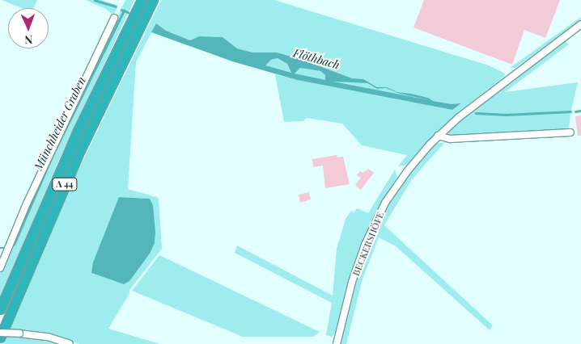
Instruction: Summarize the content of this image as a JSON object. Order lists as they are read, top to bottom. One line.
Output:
{"streets":{"highway":["A 44"],"street":["BECKERSHÖFE"]},"water":["Flöthbach","Münchheider Graben"],"north":"bottom"}
